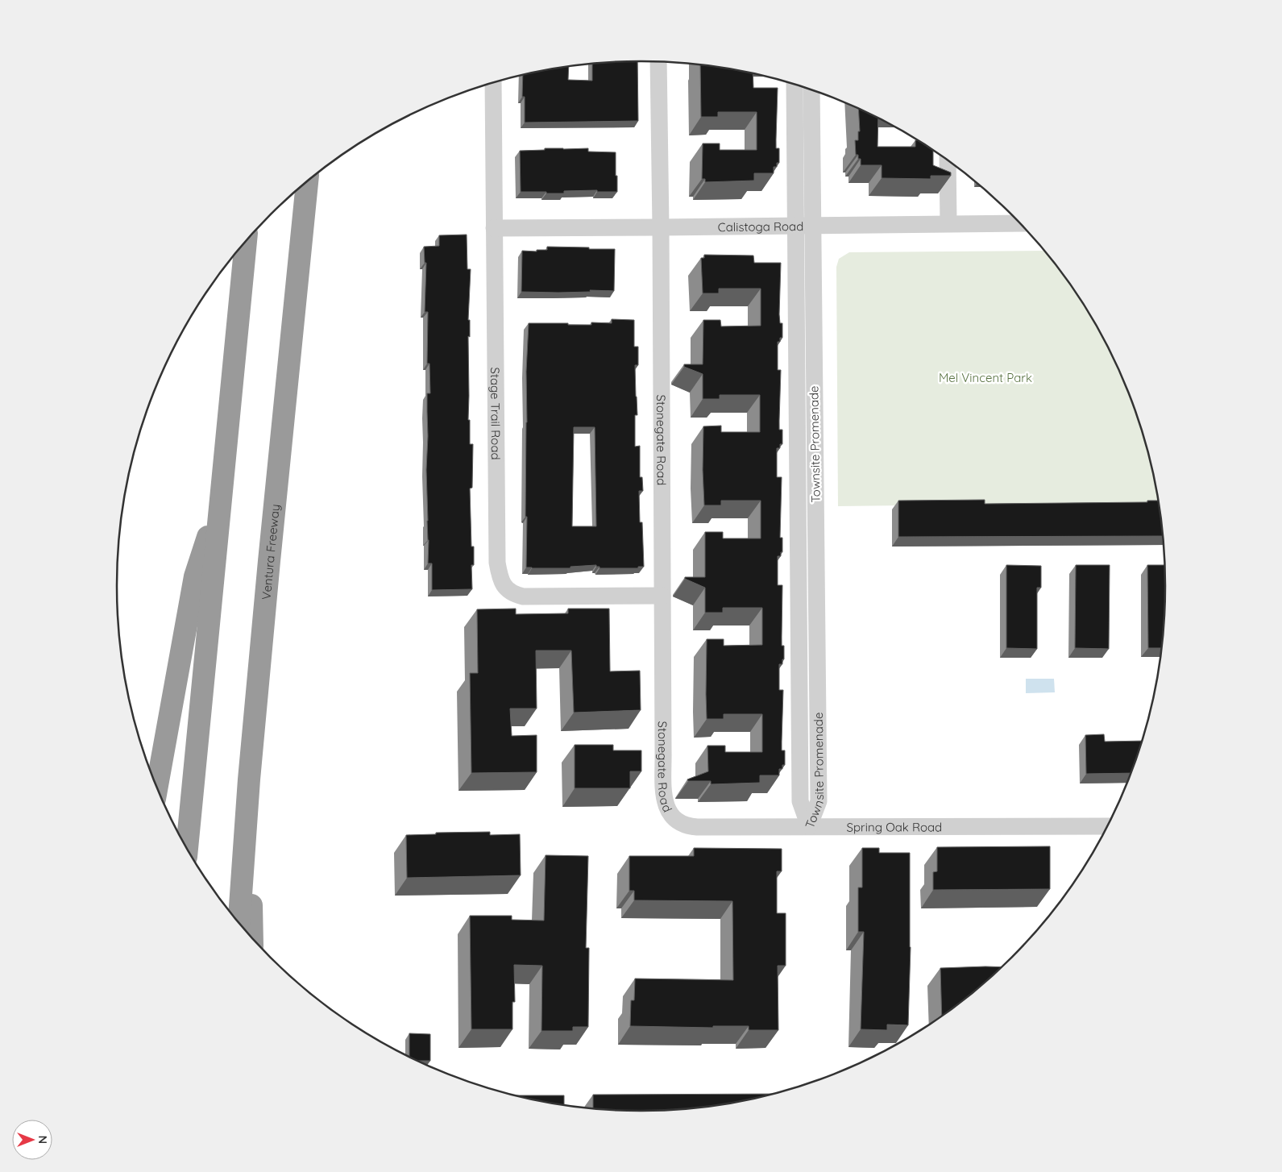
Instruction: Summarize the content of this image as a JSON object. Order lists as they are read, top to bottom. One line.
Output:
{"streets":{"highway":["Ventura Freeway"],"street":["Calistoga Road","Stage Trail Road","Stonegate Road","Townsite Promenade","Spring Oak Road"]},"crossings":[["Calistoga Road","Stage Trail Road"],["Calistoga Road","Stonegate Road"],["Calistoga Road","Townsite Promenade"],["Stage Trail Road","Stonegate Road"],["Stonegate Road","Spring Oak Road"],["Townsite Promenade","Spring Oak Road"]],"parks":["Mel Vincent Park"],"north":"right"}
